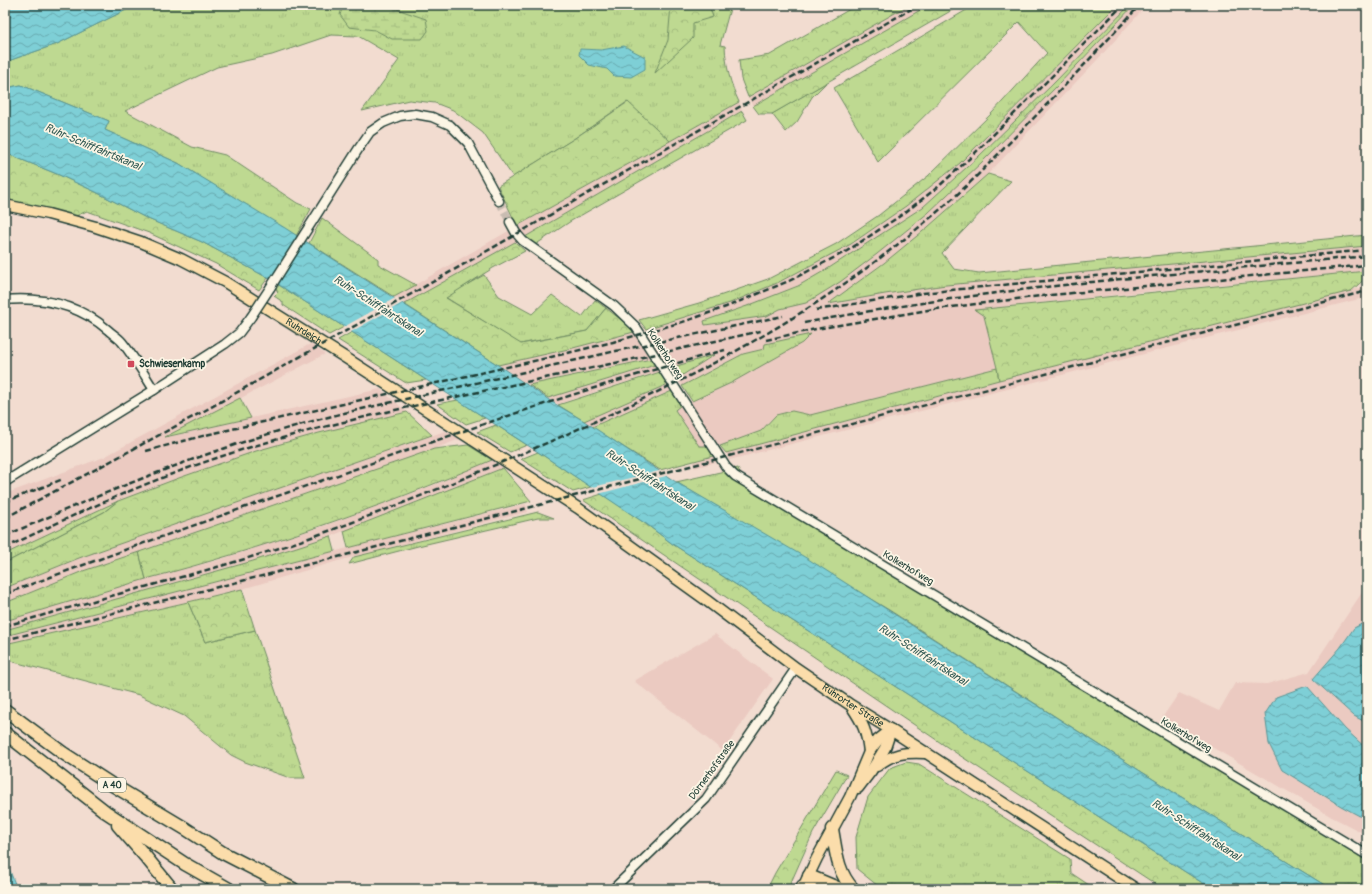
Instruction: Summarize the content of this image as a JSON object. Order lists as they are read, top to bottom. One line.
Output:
{"streets":{"highway":["A 40"],"main road":["Ruhrdeich","Ruhrorter Straße"],"street":["Kolkerhofweg","Dörnerhofstraße"]},"crossings":[["Ruhrdeich","Ruhrorter Straße"],["Ruhrorter Straße","Dörnerhofstraße"]],"water":["Ruhr-Schifffahrtskanal"],"places":{"transit":["Schwiesenkamp"]}}
